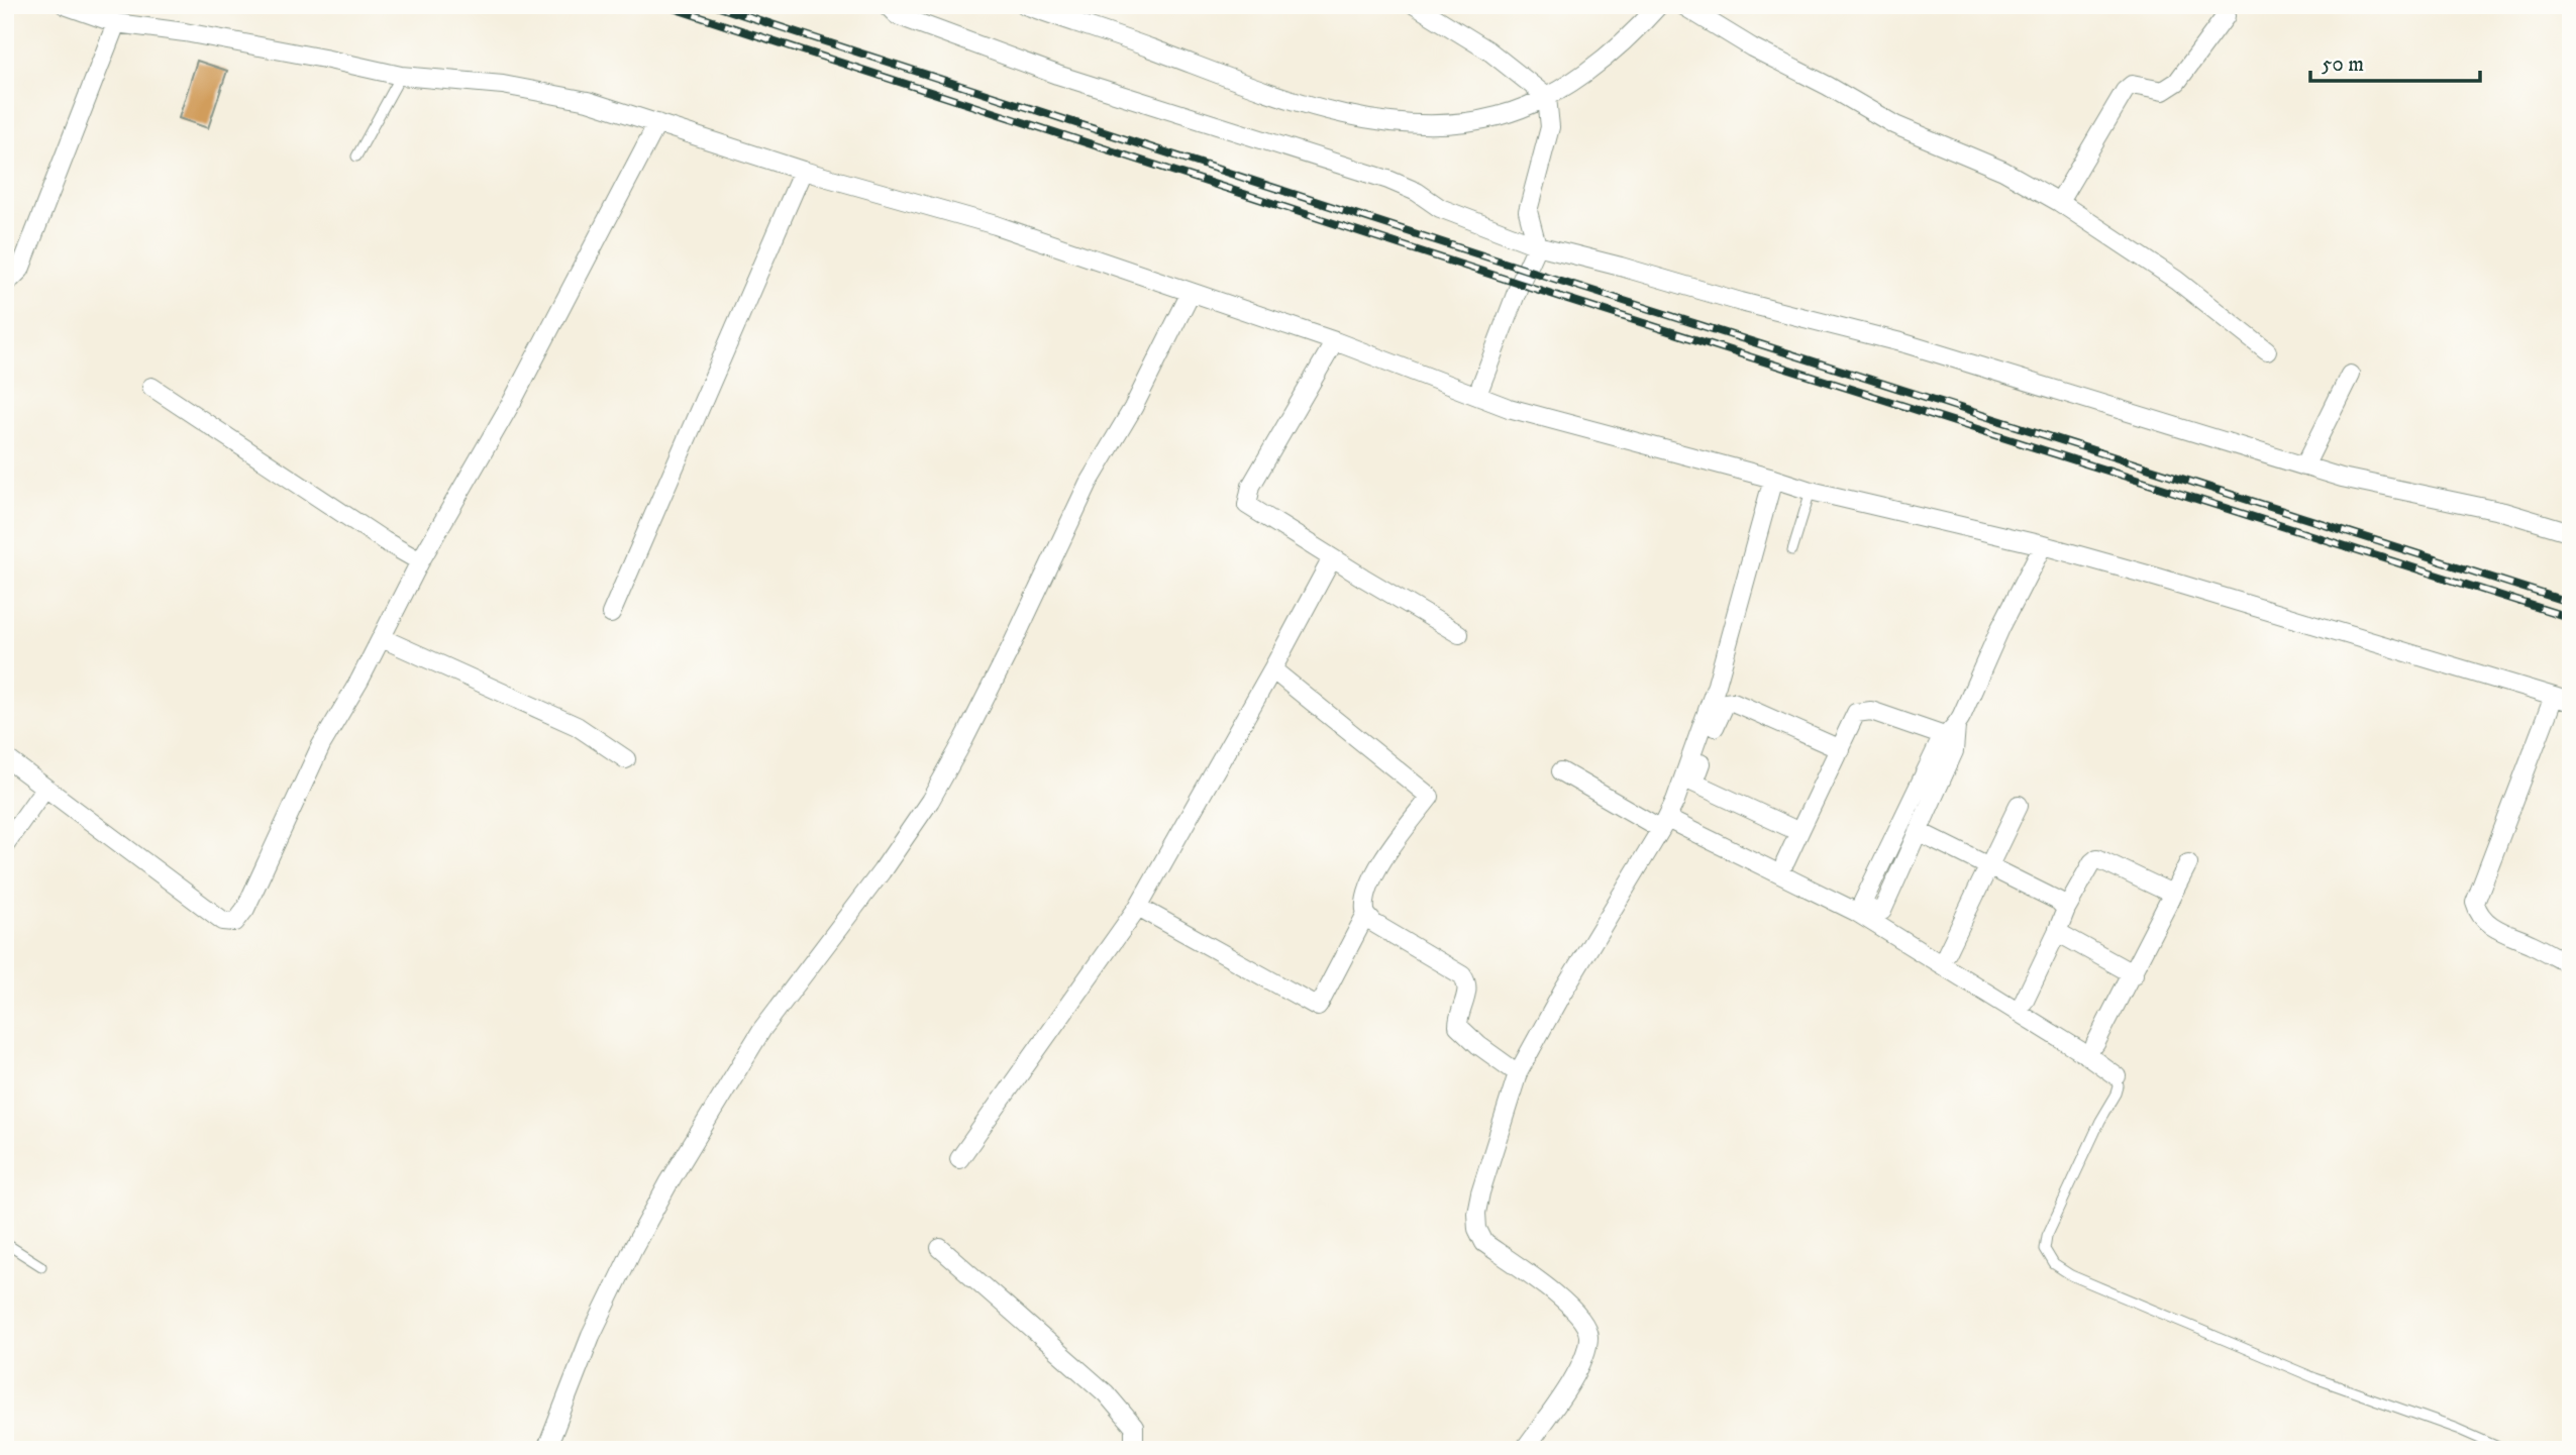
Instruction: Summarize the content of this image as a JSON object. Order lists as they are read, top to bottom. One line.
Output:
{"scale_bar":"50 m"}
